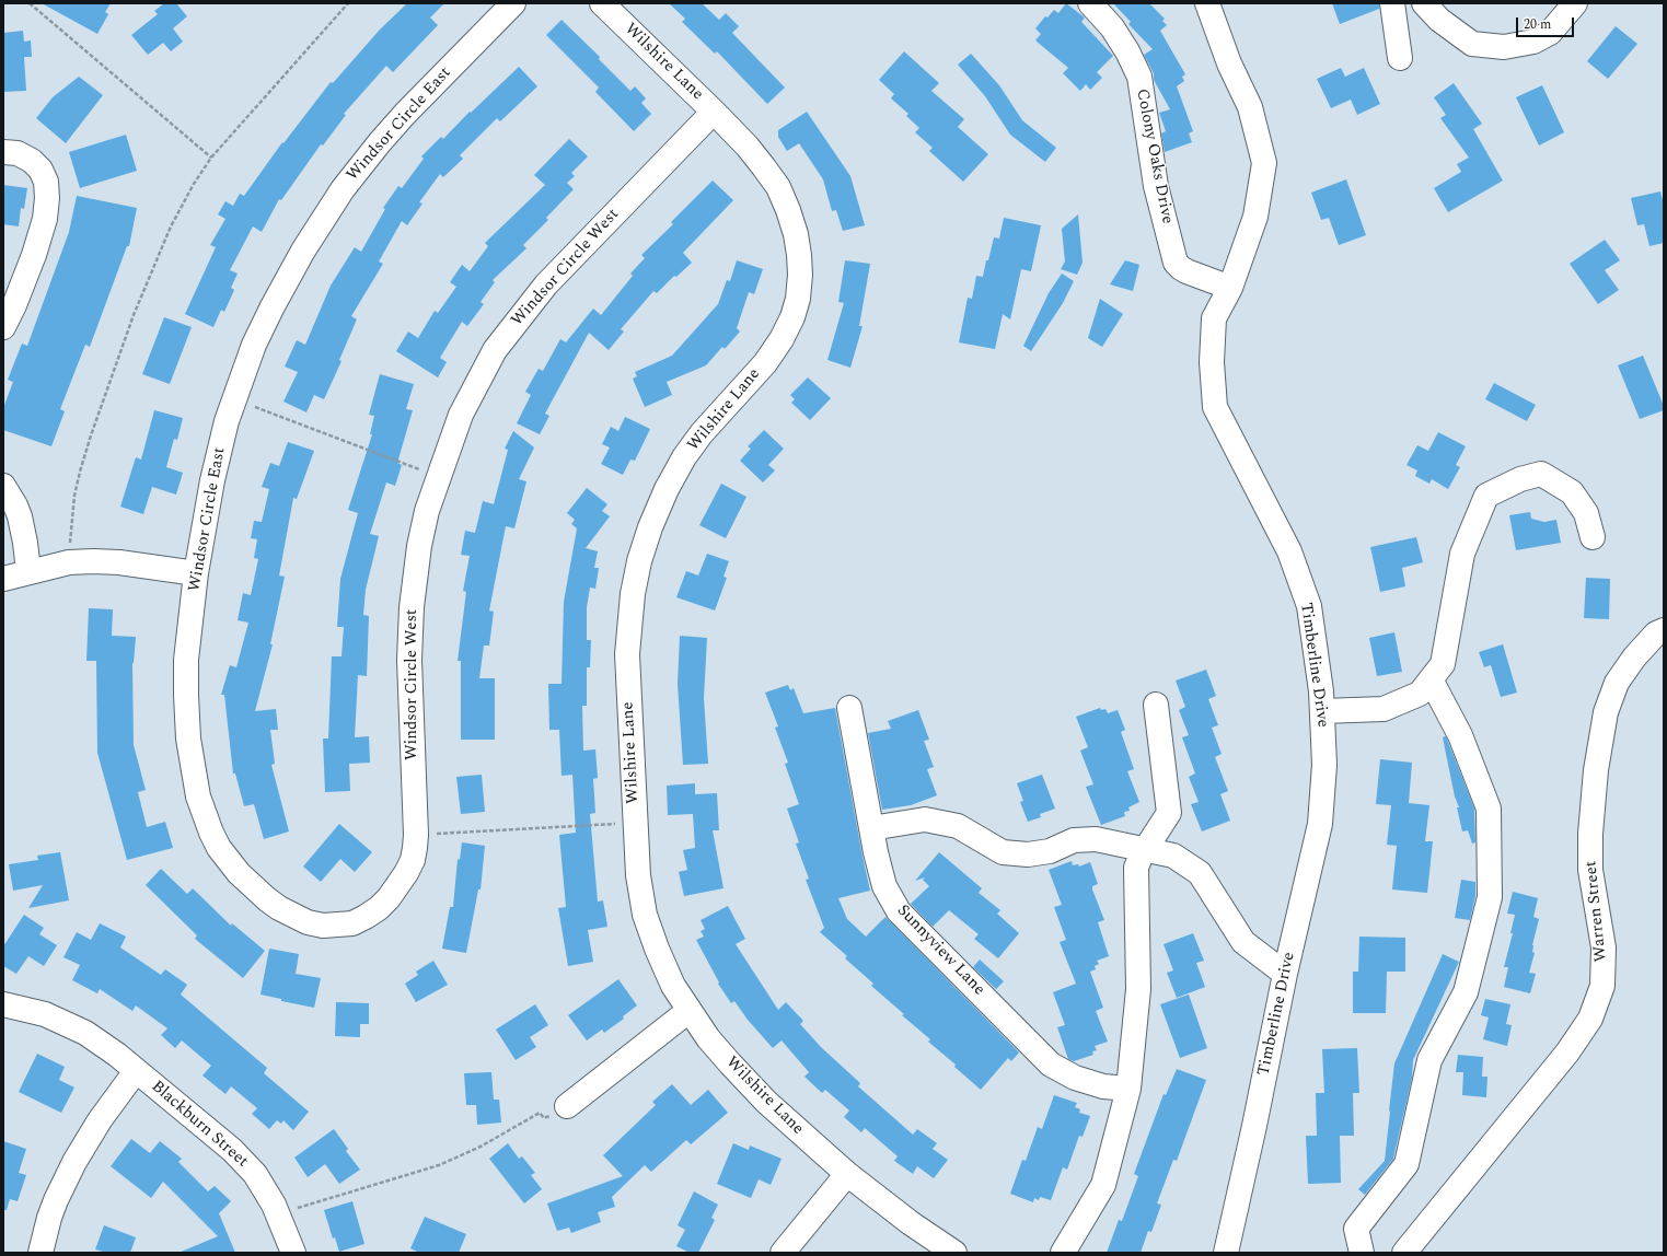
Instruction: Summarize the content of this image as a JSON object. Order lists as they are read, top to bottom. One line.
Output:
{"streets":{"street":["Wilshire Lane","Windsor Circle East","Colony Oaks Drive","Windsor Circle West","Timberline Drive","Warren Street","Sunnyview Lane","Blackburn Street"]},"crossings":[["Wilshire Lane","Windsor Circle West"],["Windsor Circle East","Windsor Circle West"],["Colony Oaks Drive","Timberline Drive"]],"scale_bar":"20 m"}
